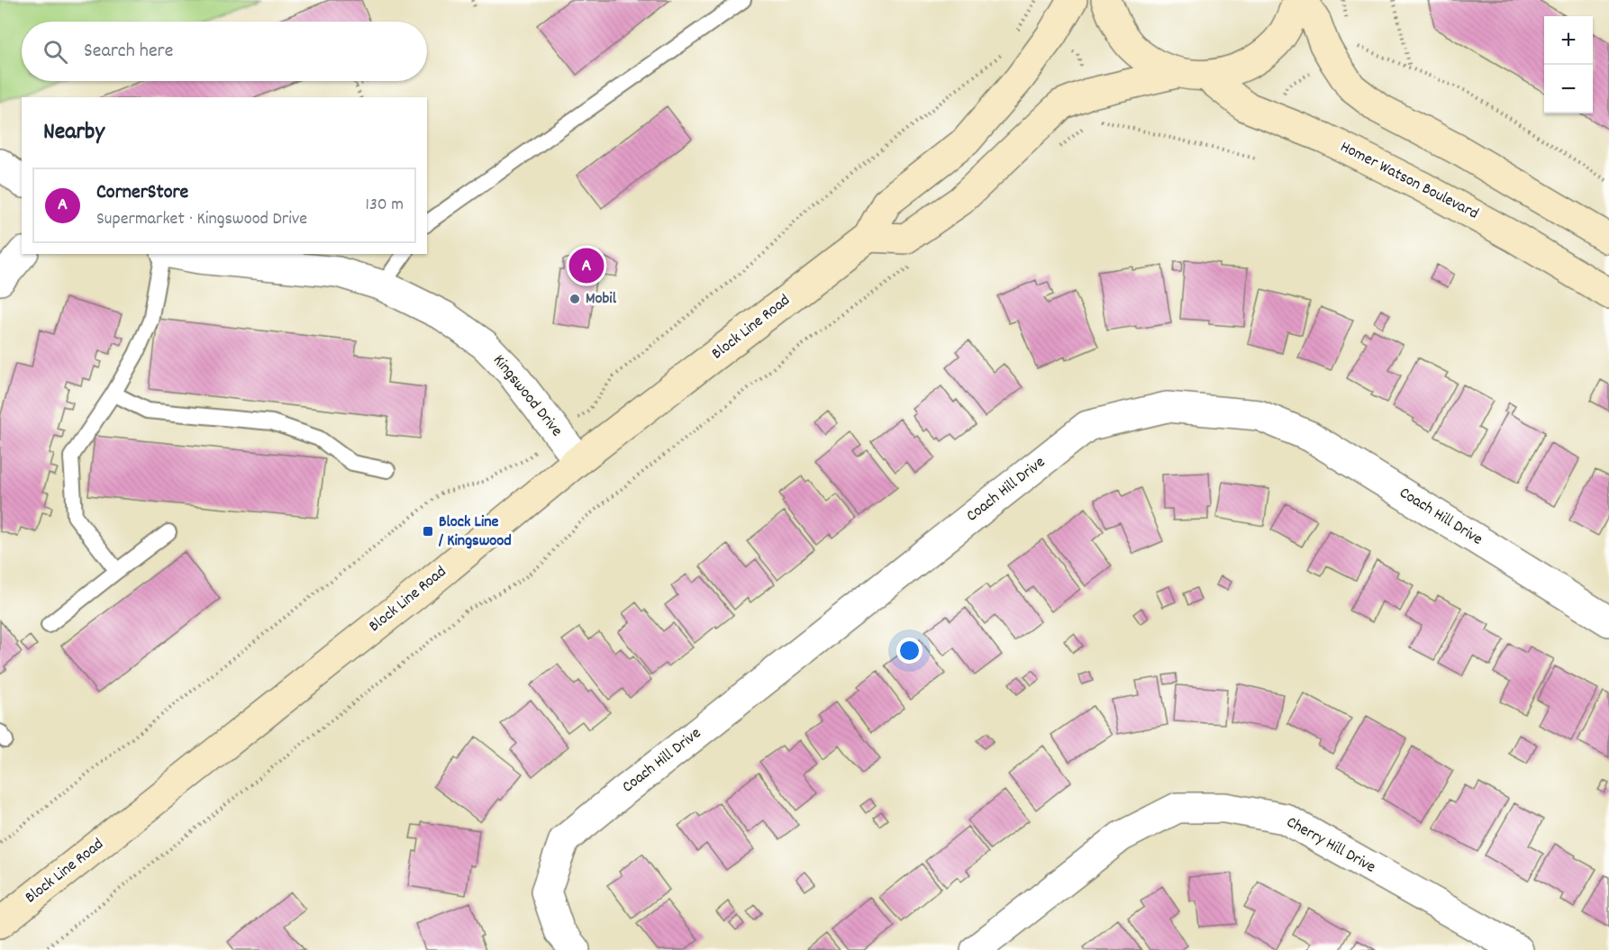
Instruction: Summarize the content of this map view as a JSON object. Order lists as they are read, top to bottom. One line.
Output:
{"streets":{"street":["Homer Watson Boulevard","Block Line Road","Kingswood Drive","Coach Hill Drive","Cherry Hill Drive"]},"crossings":[["Block Line Road","Kingswood Drive"]],"places":{"other":["Mobil"],"transit":["Block Line / Kingswood"]},"page":{"map_buttons":["+","−"],"search":"Search here","heading":"Nearby","list":[{"mark":"A","name":"CornerStore","note":"Supermarket · Kingswood Drive","value":"130 m"}],"pins":"A"}}
